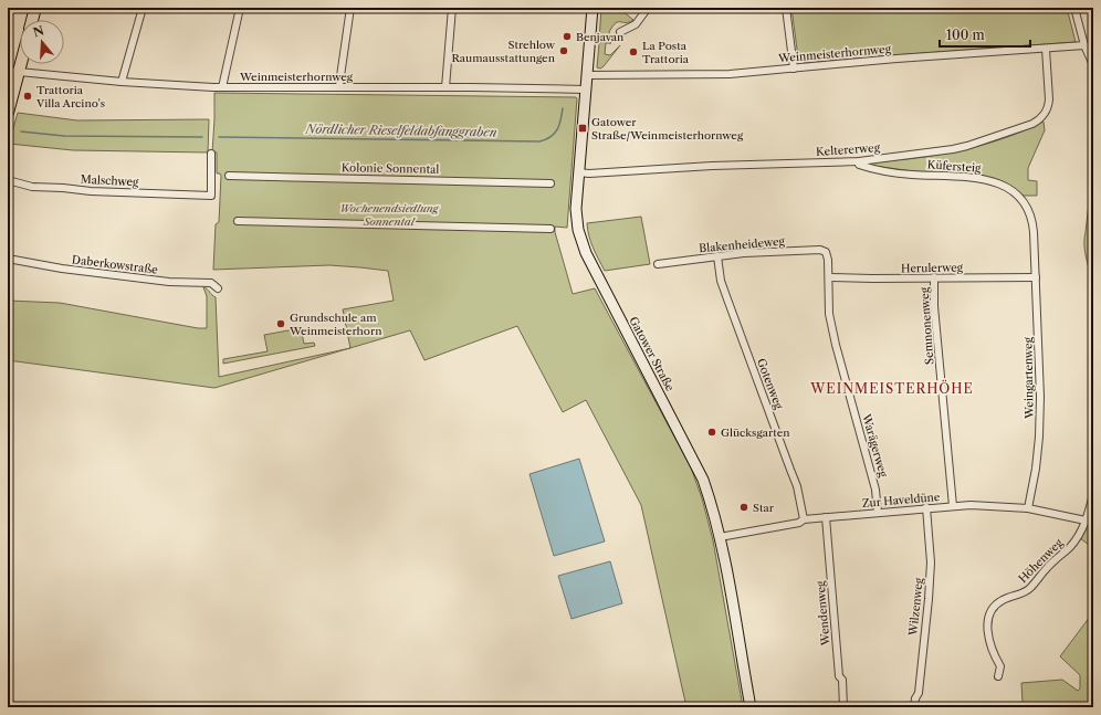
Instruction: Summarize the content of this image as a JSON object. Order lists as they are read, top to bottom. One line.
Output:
{"streets":{"main road":["Gatower Straße"],"street":["Weinmeisterhornweg","Keltererweg","Küfersteig","Kolonie Sonnental","Malschweg","Blakenheideweg","Daberkowstraße","Herulerweg","Semnonenweg","Weingartenweg","Gotenweg","Warägerweg","Zur Haveldüne","Höhenweg","Wilzenweg","Wendenweg"]},"crossings":[["Weinmeisterhornweg","Keltererweg"],["Weinmeisterhornweg","Gatower Straße"],["Keltererweg","Küfersteig"],["Keltererweg","Gatower Straße"],["Küfersteig","Weingartenweg"],["Blakenheideweg","Gotenweg"],["Blakenheideweg","Warägerweg"],["Herulerweg","Semnonenweg"],["Herulerweg","Weingartenweg"],["Herulerweg","Warägerweg"],["Semnonenweg","Zur Haveldüne"],["Gatower Straße","Zur Haveldüne"],["Weingartenweg","Zur Haveldüne"],["Gotenweg","Zur Haveldüne"],["Warägerweg","Zur Haveldüne"],["Zur Haveldüne","Höhenweg"],["Zur Haveldüne","Wilzenweg"],["Zur Haveldüne","Wendenweg"]],"districts":["WEINMEISTERHÖHE"],"water":["Nördlicher Rieselfeldabfanggraben"],"parks":["Wochenendsiedlung Sonnental"],"places":{"other":["Benjavan","Strehlow Raumausstattungen","La Posta Trattoria","Trattoria Villa Arcino's","Grundschule am Weinmeisterhorn","Glücksgarten","Star"],"transit":["Gatower Straße/Weinmeisterhornweg"]},"scale_bar":"100 m","north":"top"}
